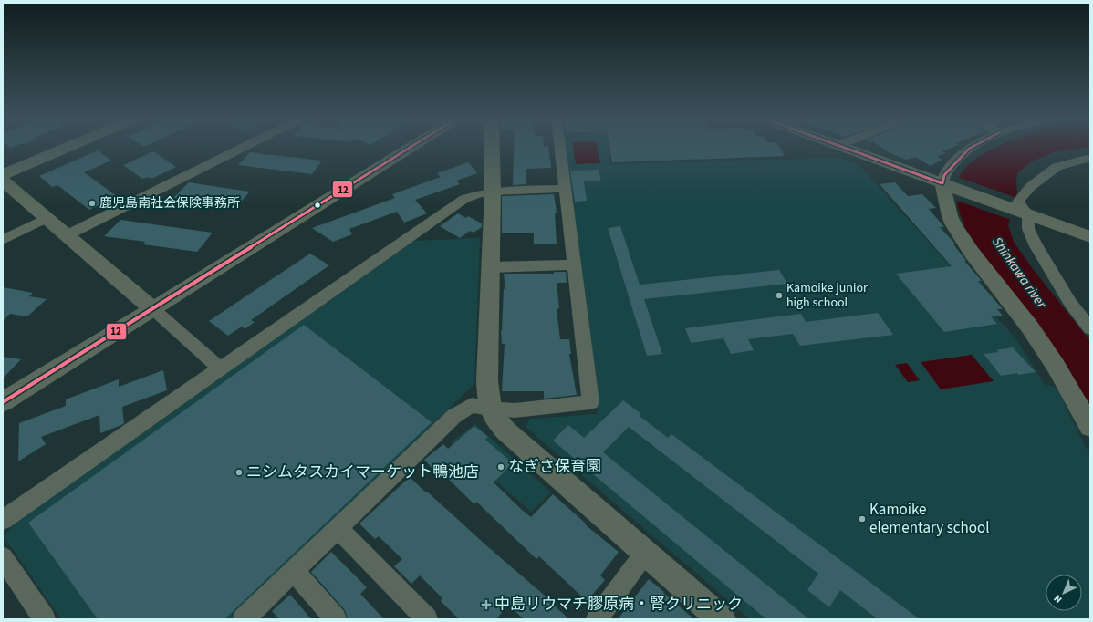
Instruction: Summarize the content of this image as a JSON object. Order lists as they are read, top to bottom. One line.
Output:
{"water":["Shinkawa river"],"places":{"other":["鹿児島南社会保険事務所","Kamoike junior high school","なぎさ保育園","ニシムタスカイマーケット鴨池店","Kamoike elementary school"],"health":["中島リウマチ膠原病・腎クリニック"]},"lines":["transit line 12"],"north":"bottom left"}
